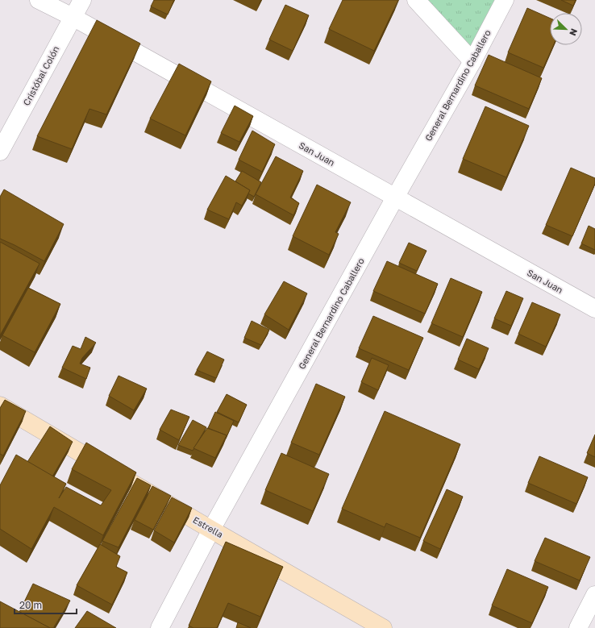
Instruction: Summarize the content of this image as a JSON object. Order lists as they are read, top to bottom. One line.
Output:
{"streets":{"main road":["Estrella"],"street":["Cristóbal Colón","General Bernardino Caballero","San Juan"]},"crossings":[["Cristóbal Colón","San Juan"],["General Bernardino Caballero","San Juan"],["General Bernardino Caballero","Estrella"]],"scale_bar":"20 m","north":"bottom right"}
